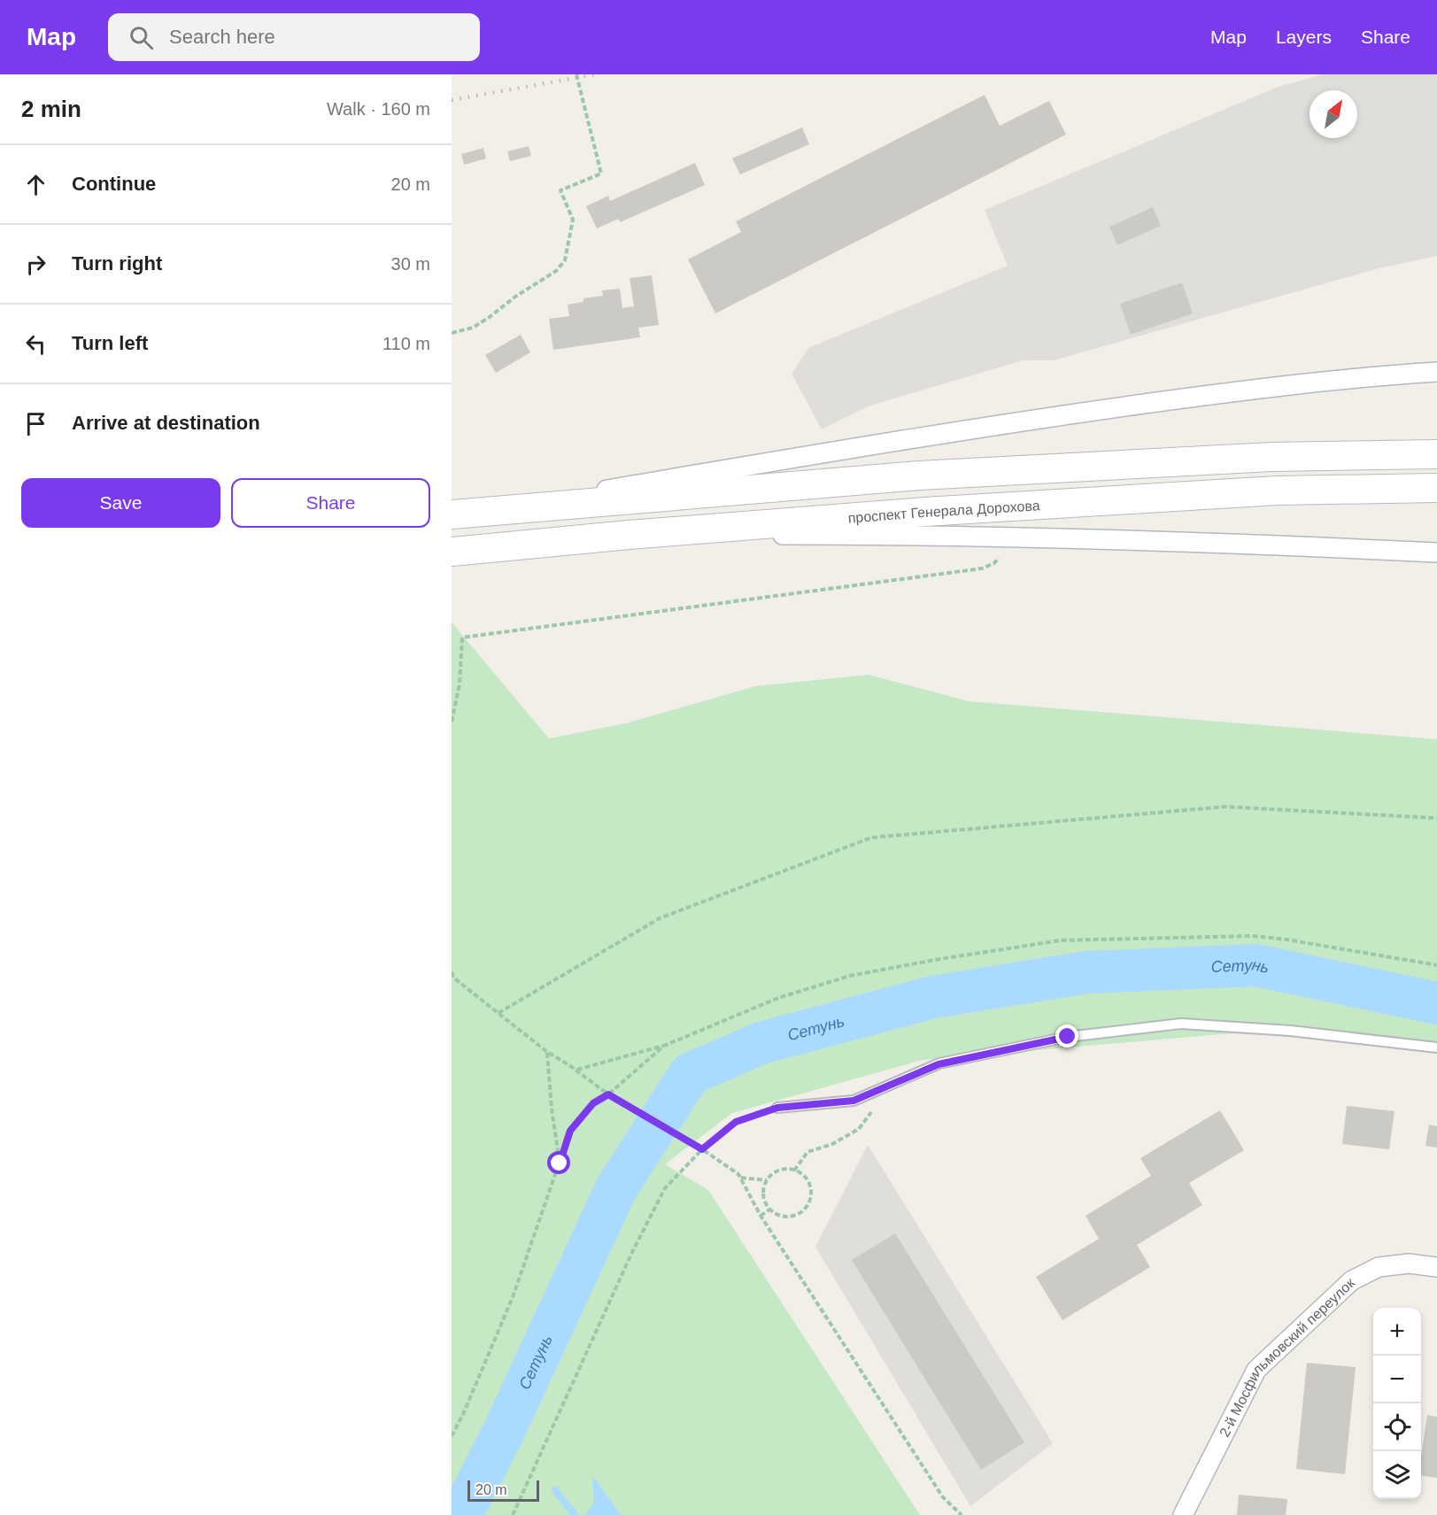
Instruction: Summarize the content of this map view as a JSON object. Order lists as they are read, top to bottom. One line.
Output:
{"streets":{"main road":["проспект Генерала Дорохова"],"street":["2-й Мосфильмовский переулок"]},"water":["Сетунь"],"scale_bar":"20 m","north":"top right","page":{"header":"Map","search":"Search here","nav":["Map","Layers","Share"],"heading":["2 min","Walk · 160 m"],"list":[["Continue","20 m"],["Turn right","30 m"],["Turn left","110 m"],"Arrive at destination"],"buttons":["Save","Share"],"map_buttons":["+","−"],"scale":"20 m"}}
